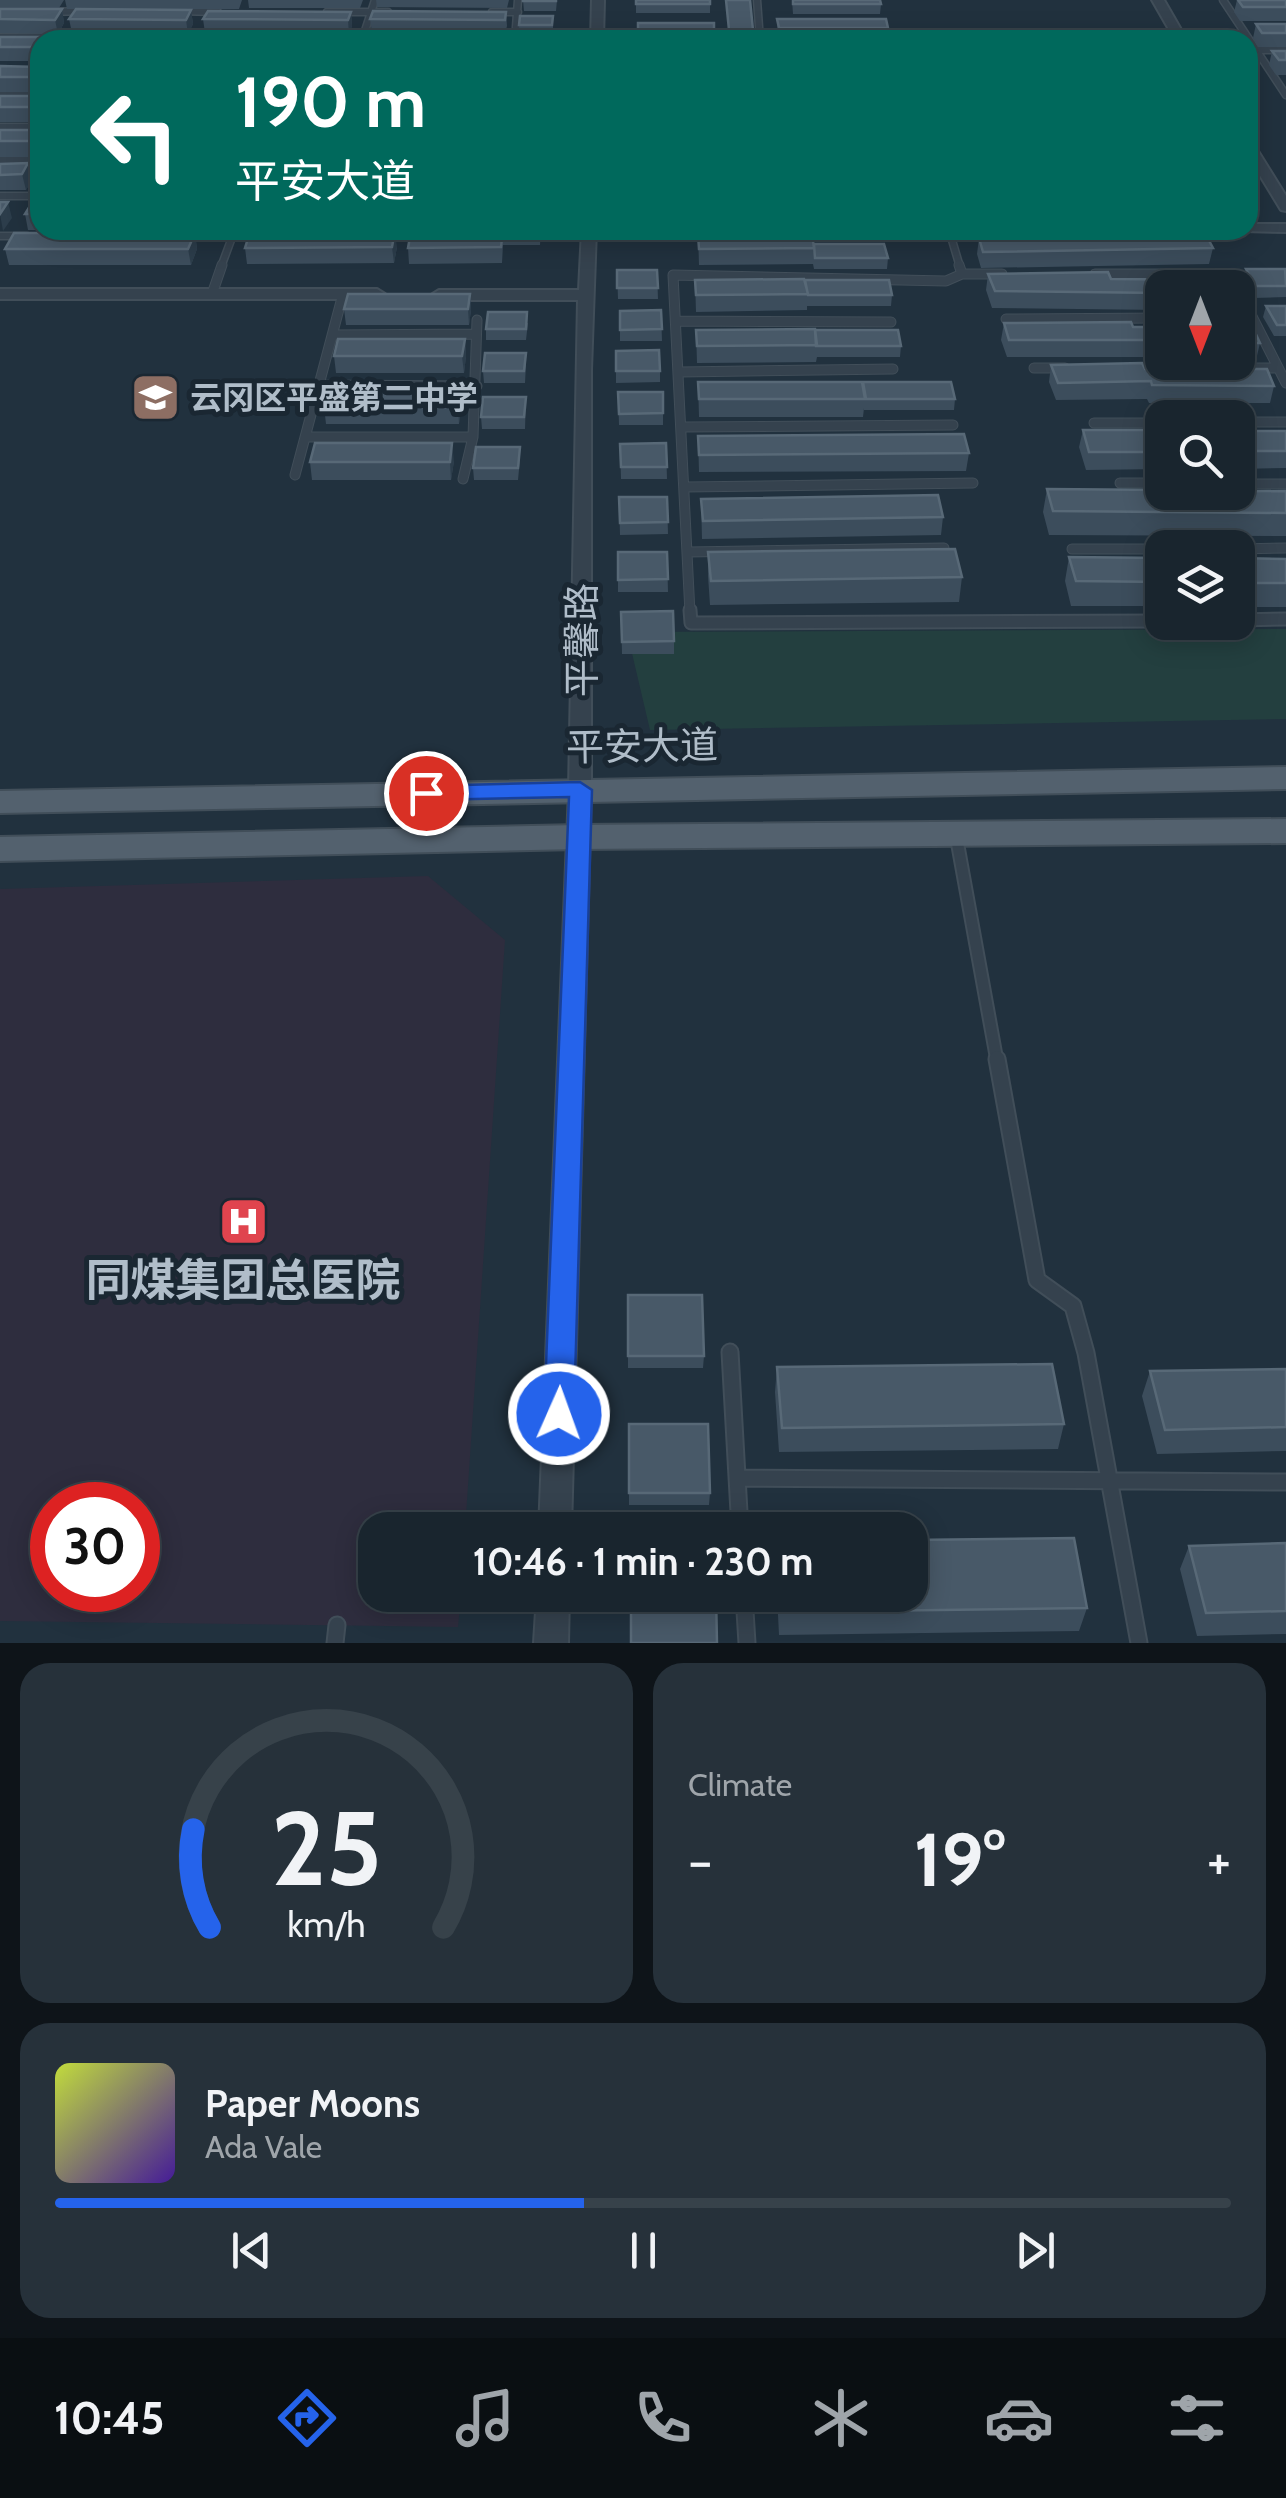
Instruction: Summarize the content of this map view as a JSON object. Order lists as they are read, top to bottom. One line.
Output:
{"streets":{"main road":["平安大道"],"street":["平馨路"]},"crossings":[["平馨路","平安大道"]],"places":{"school or university":["云冈区平盛第二中学"],"hospital":["同煤集团总医院"]},"north":"bottom","page":{"turn":["190 m","平安大道"],"limit":"30","trip":"10:46 · 1 min · 230 m","tile":"Climate","heat":["−","19°","+"],"song":["Paper Moons","Ada Vale"],"tabs":"10:45","gauge":["25","km/h"]}}
